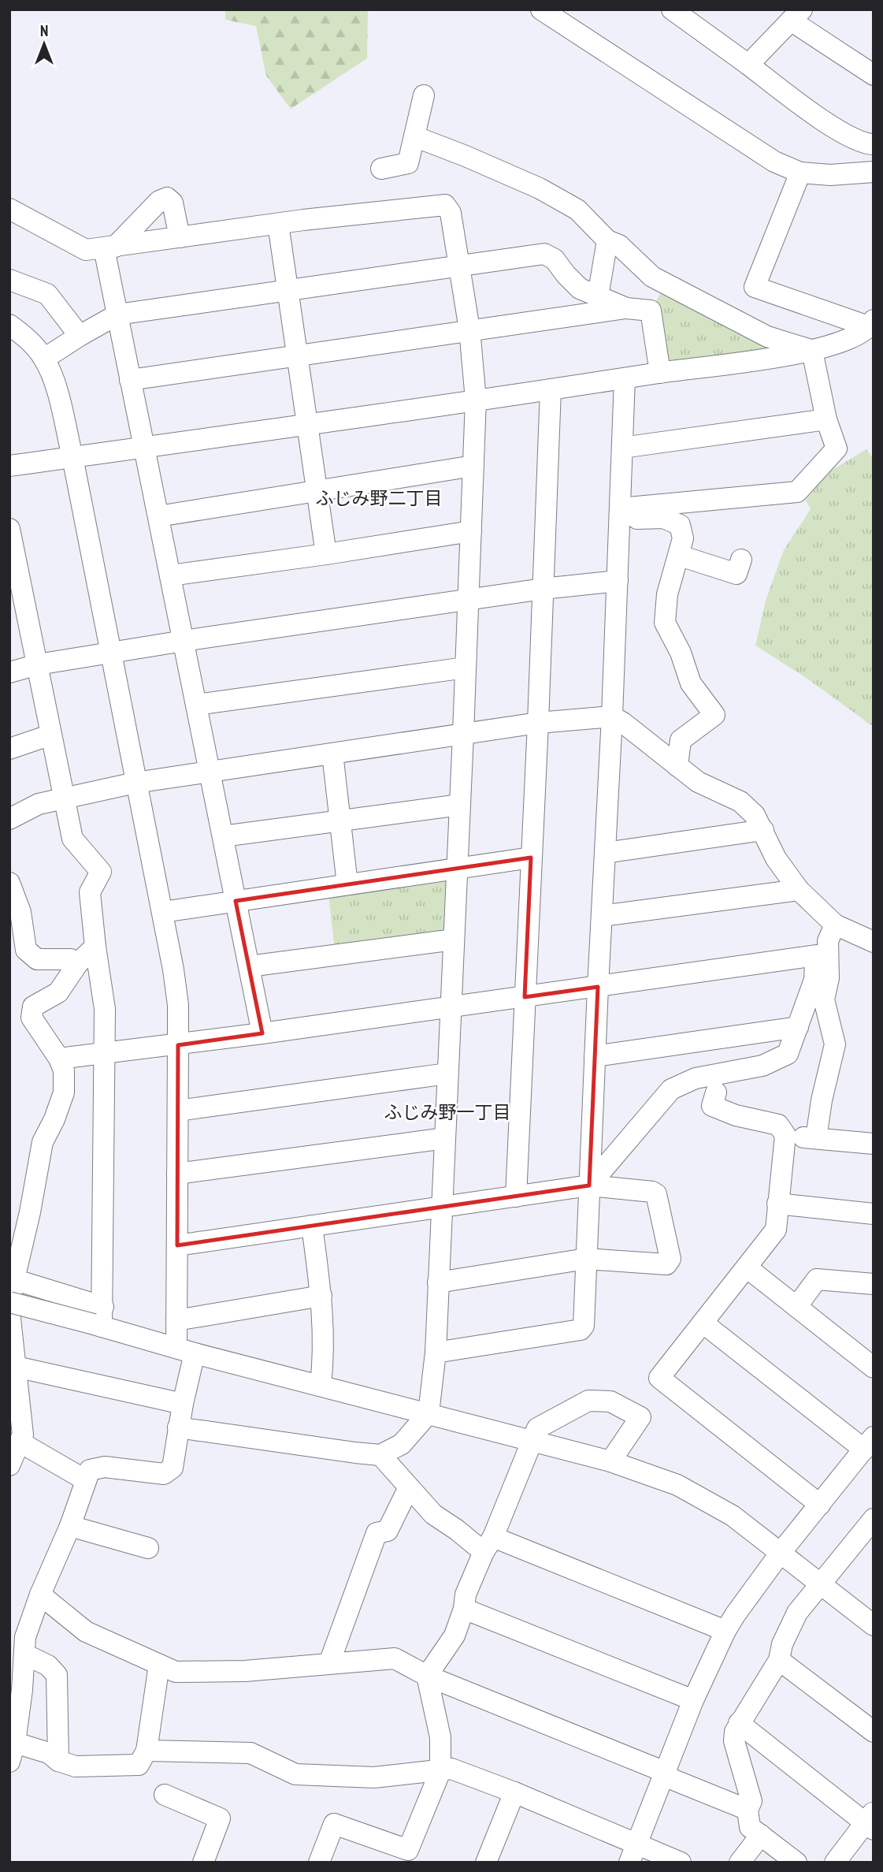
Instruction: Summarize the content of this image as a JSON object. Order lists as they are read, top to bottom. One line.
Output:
{"districts":["ふじみ野二丁目","ふじみ野一丁目"],"north":"top"}
